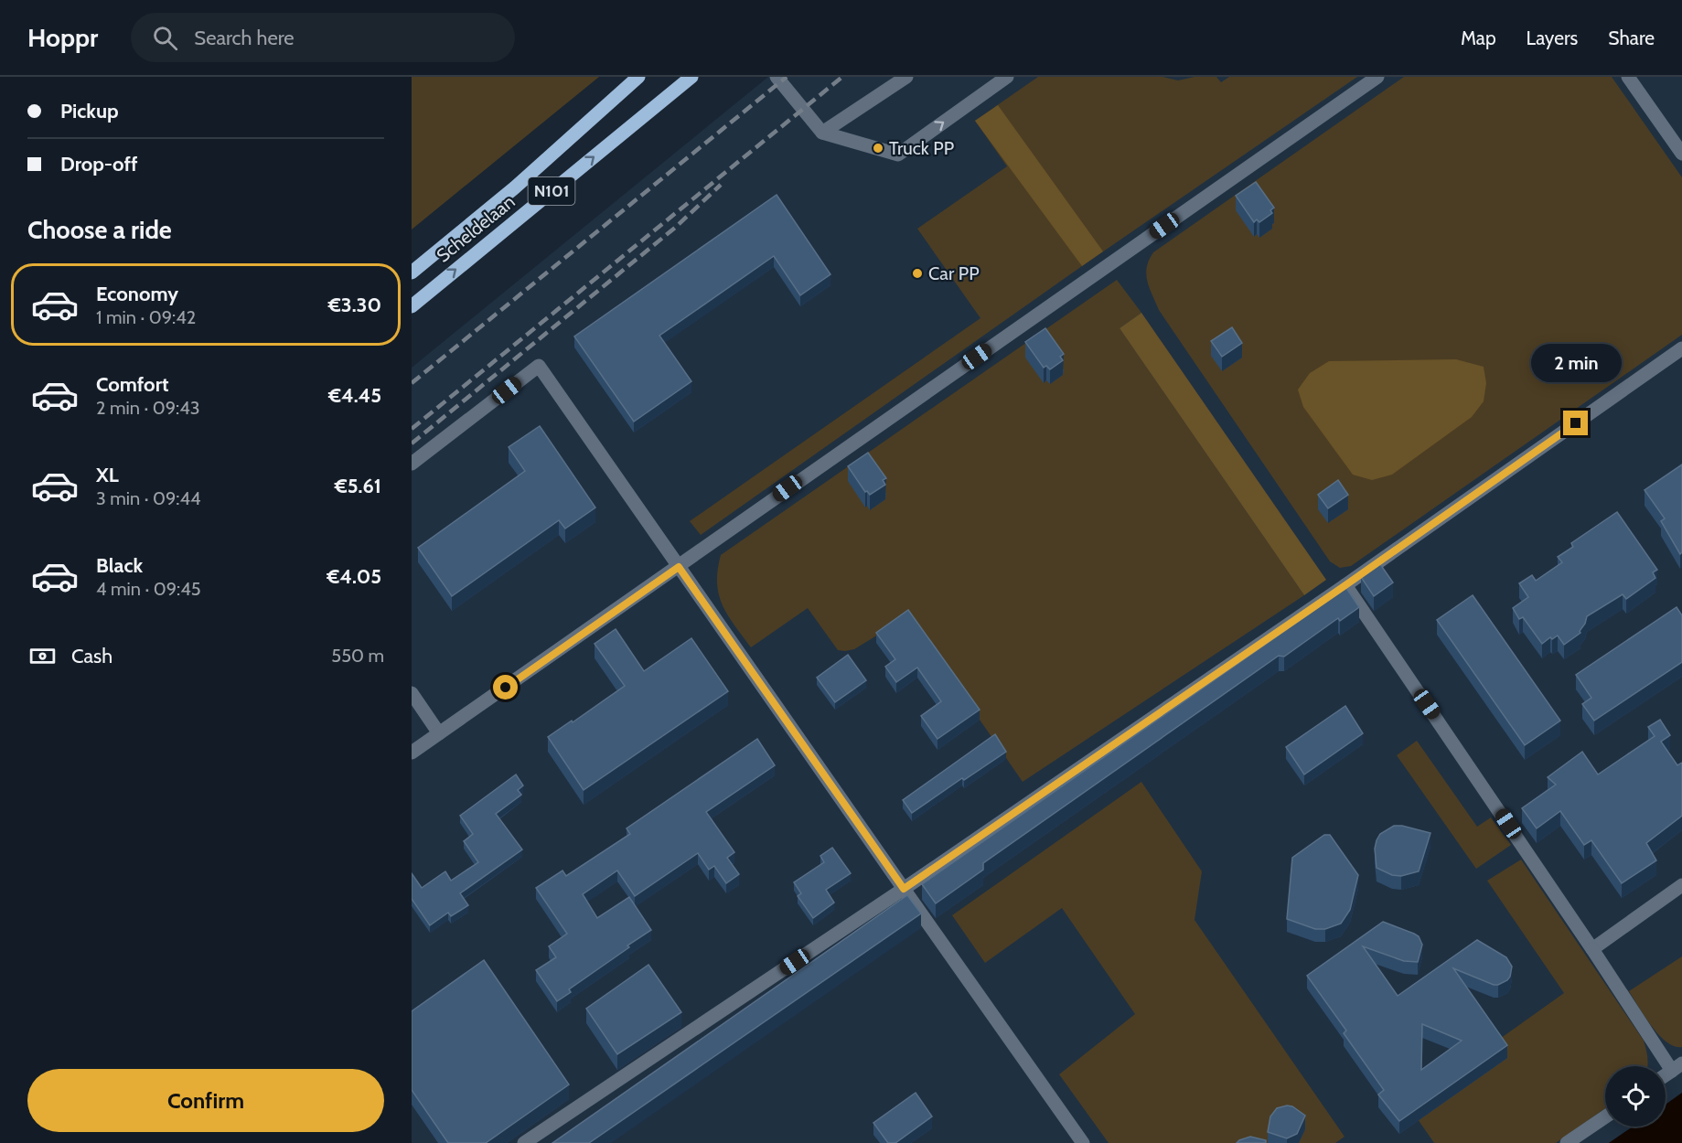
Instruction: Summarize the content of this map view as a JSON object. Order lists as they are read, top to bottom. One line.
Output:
{"streets":{"main road":["N101","Scheldelaan"]},"places":["Truck PP","Car PP"],"page":{"header":"Hoppr","search":"Search here","nav":["Map","Layers","Share"],"banner":["Pickup","Drop-off"],"heading":"Choose a ride","list":[{"name":"Economy","note":"1 min · 09:42","value":"€3.30"},{"name":"Comfort","note":"2 min · 09:43","value":"€4.45"},{"name":"XL","note":"3 min · 09:44","value":"€5.61"},{"name":"Black","note":"4 min · 09:45","value":"€4.05"}],"bubble":"2 min","pay":["Cash","550 m"],"buttons":"Confirm"}}
